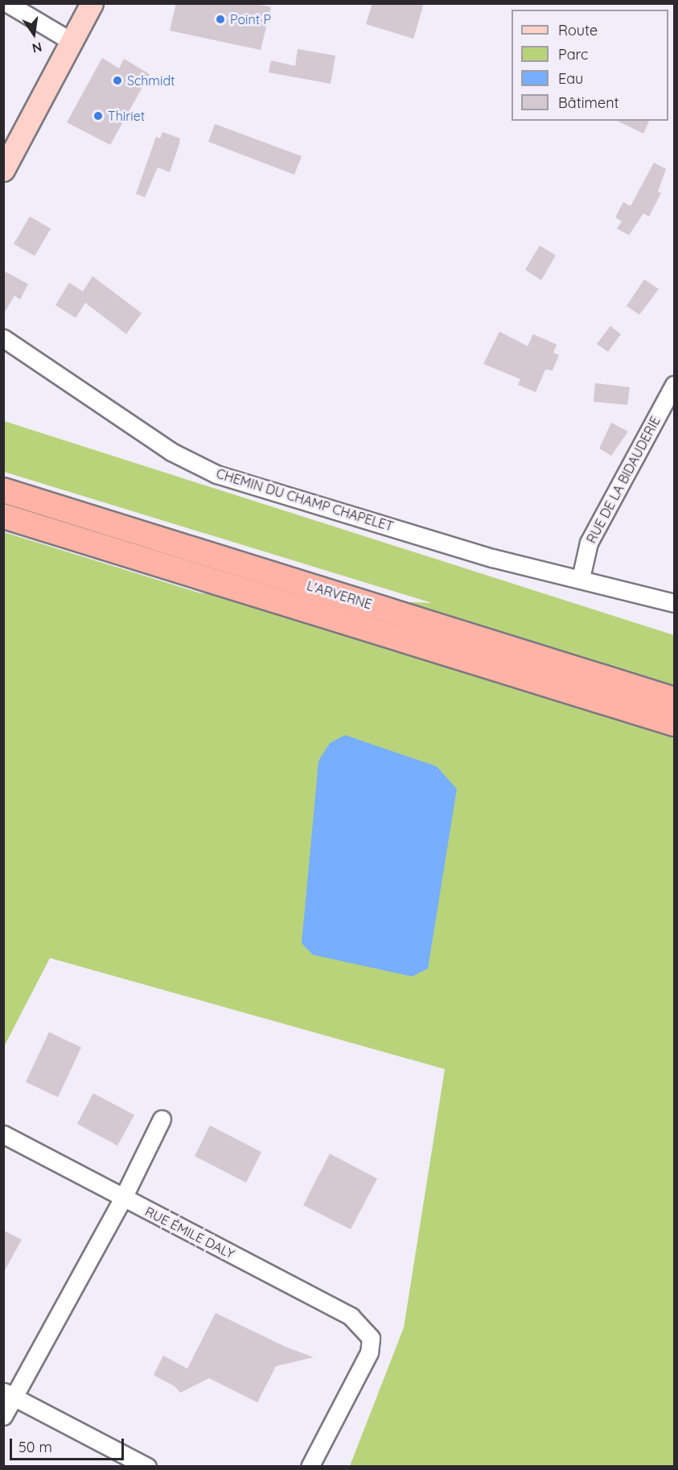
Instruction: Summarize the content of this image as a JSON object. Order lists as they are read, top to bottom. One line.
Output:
{"streets":{"highway":["L'ARVERNE"],"street":["RUE DE LA BIDAUDERIE","CHEMIN DU CHAMP CHAPELET","RUE ÉMILE DALY"]},"crossings":[["RUE DE LA BIDAUDERIE","CHEMIN DU CHAMP CHAPELET"]],"places":["Point P","Schmidt","Thiriet"],"legend":["Route","Parc","Eau","Bâtiment"],"scale_bar":"50 m","north":"bottom"}
